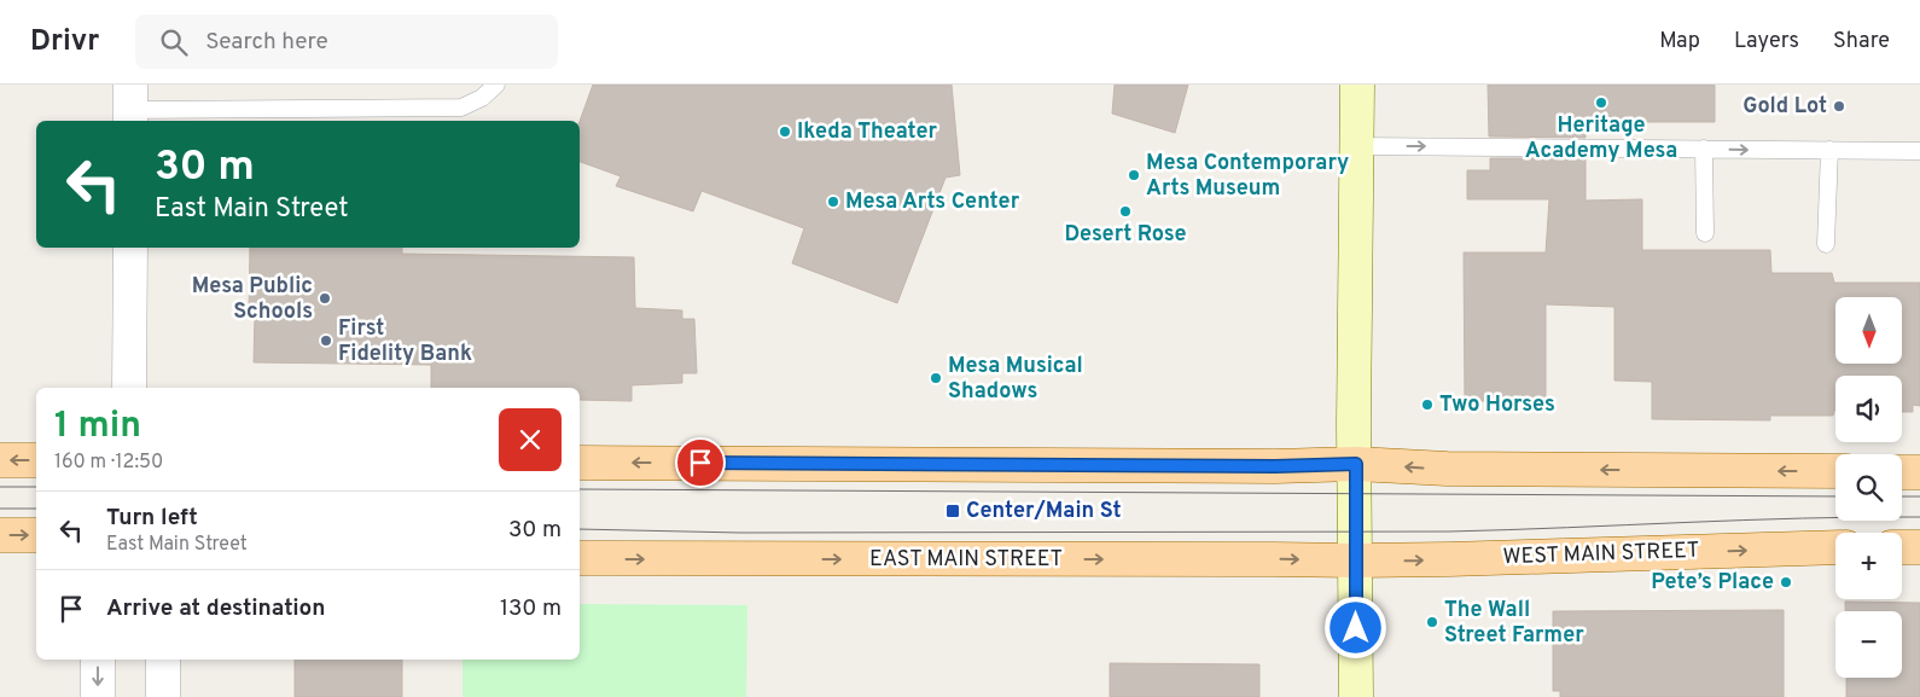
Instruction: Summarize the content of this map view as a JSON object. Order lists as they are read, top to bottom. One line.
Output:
{"streets":{"main road":["WEST MAIN STREET","EAST MAIN STREET"]},"crossings":[["WEST MAIN STREET","EAST MAIN STREET"]],"places":{"other":["Heritage Academy Mesa","Gold Lot","Ikeda Theater","Mesa Contemporary Arts Museum","Mesa Arts Center","Desert Rose","Mesa Public Schools","First Fidelity Bank","Mesa Musical Shadows","Two Horses","Pete’s Place","The Wall Street Farmer"],"transit":["Center/Main St"]},"north":"bottom","page":{"header":"Drivr","search":"Search here","nav":["Map","Layers","Share"],"turn":["30 m","East Main Street"],"map_buttons":["+","−"],"heading":["1 min","160 m · 12:50"],"list":[{"name":"Turn left","note":"East Main Street","value":"30 m"},{"name":"Arrive at destination","value":"130 m"}]}}
